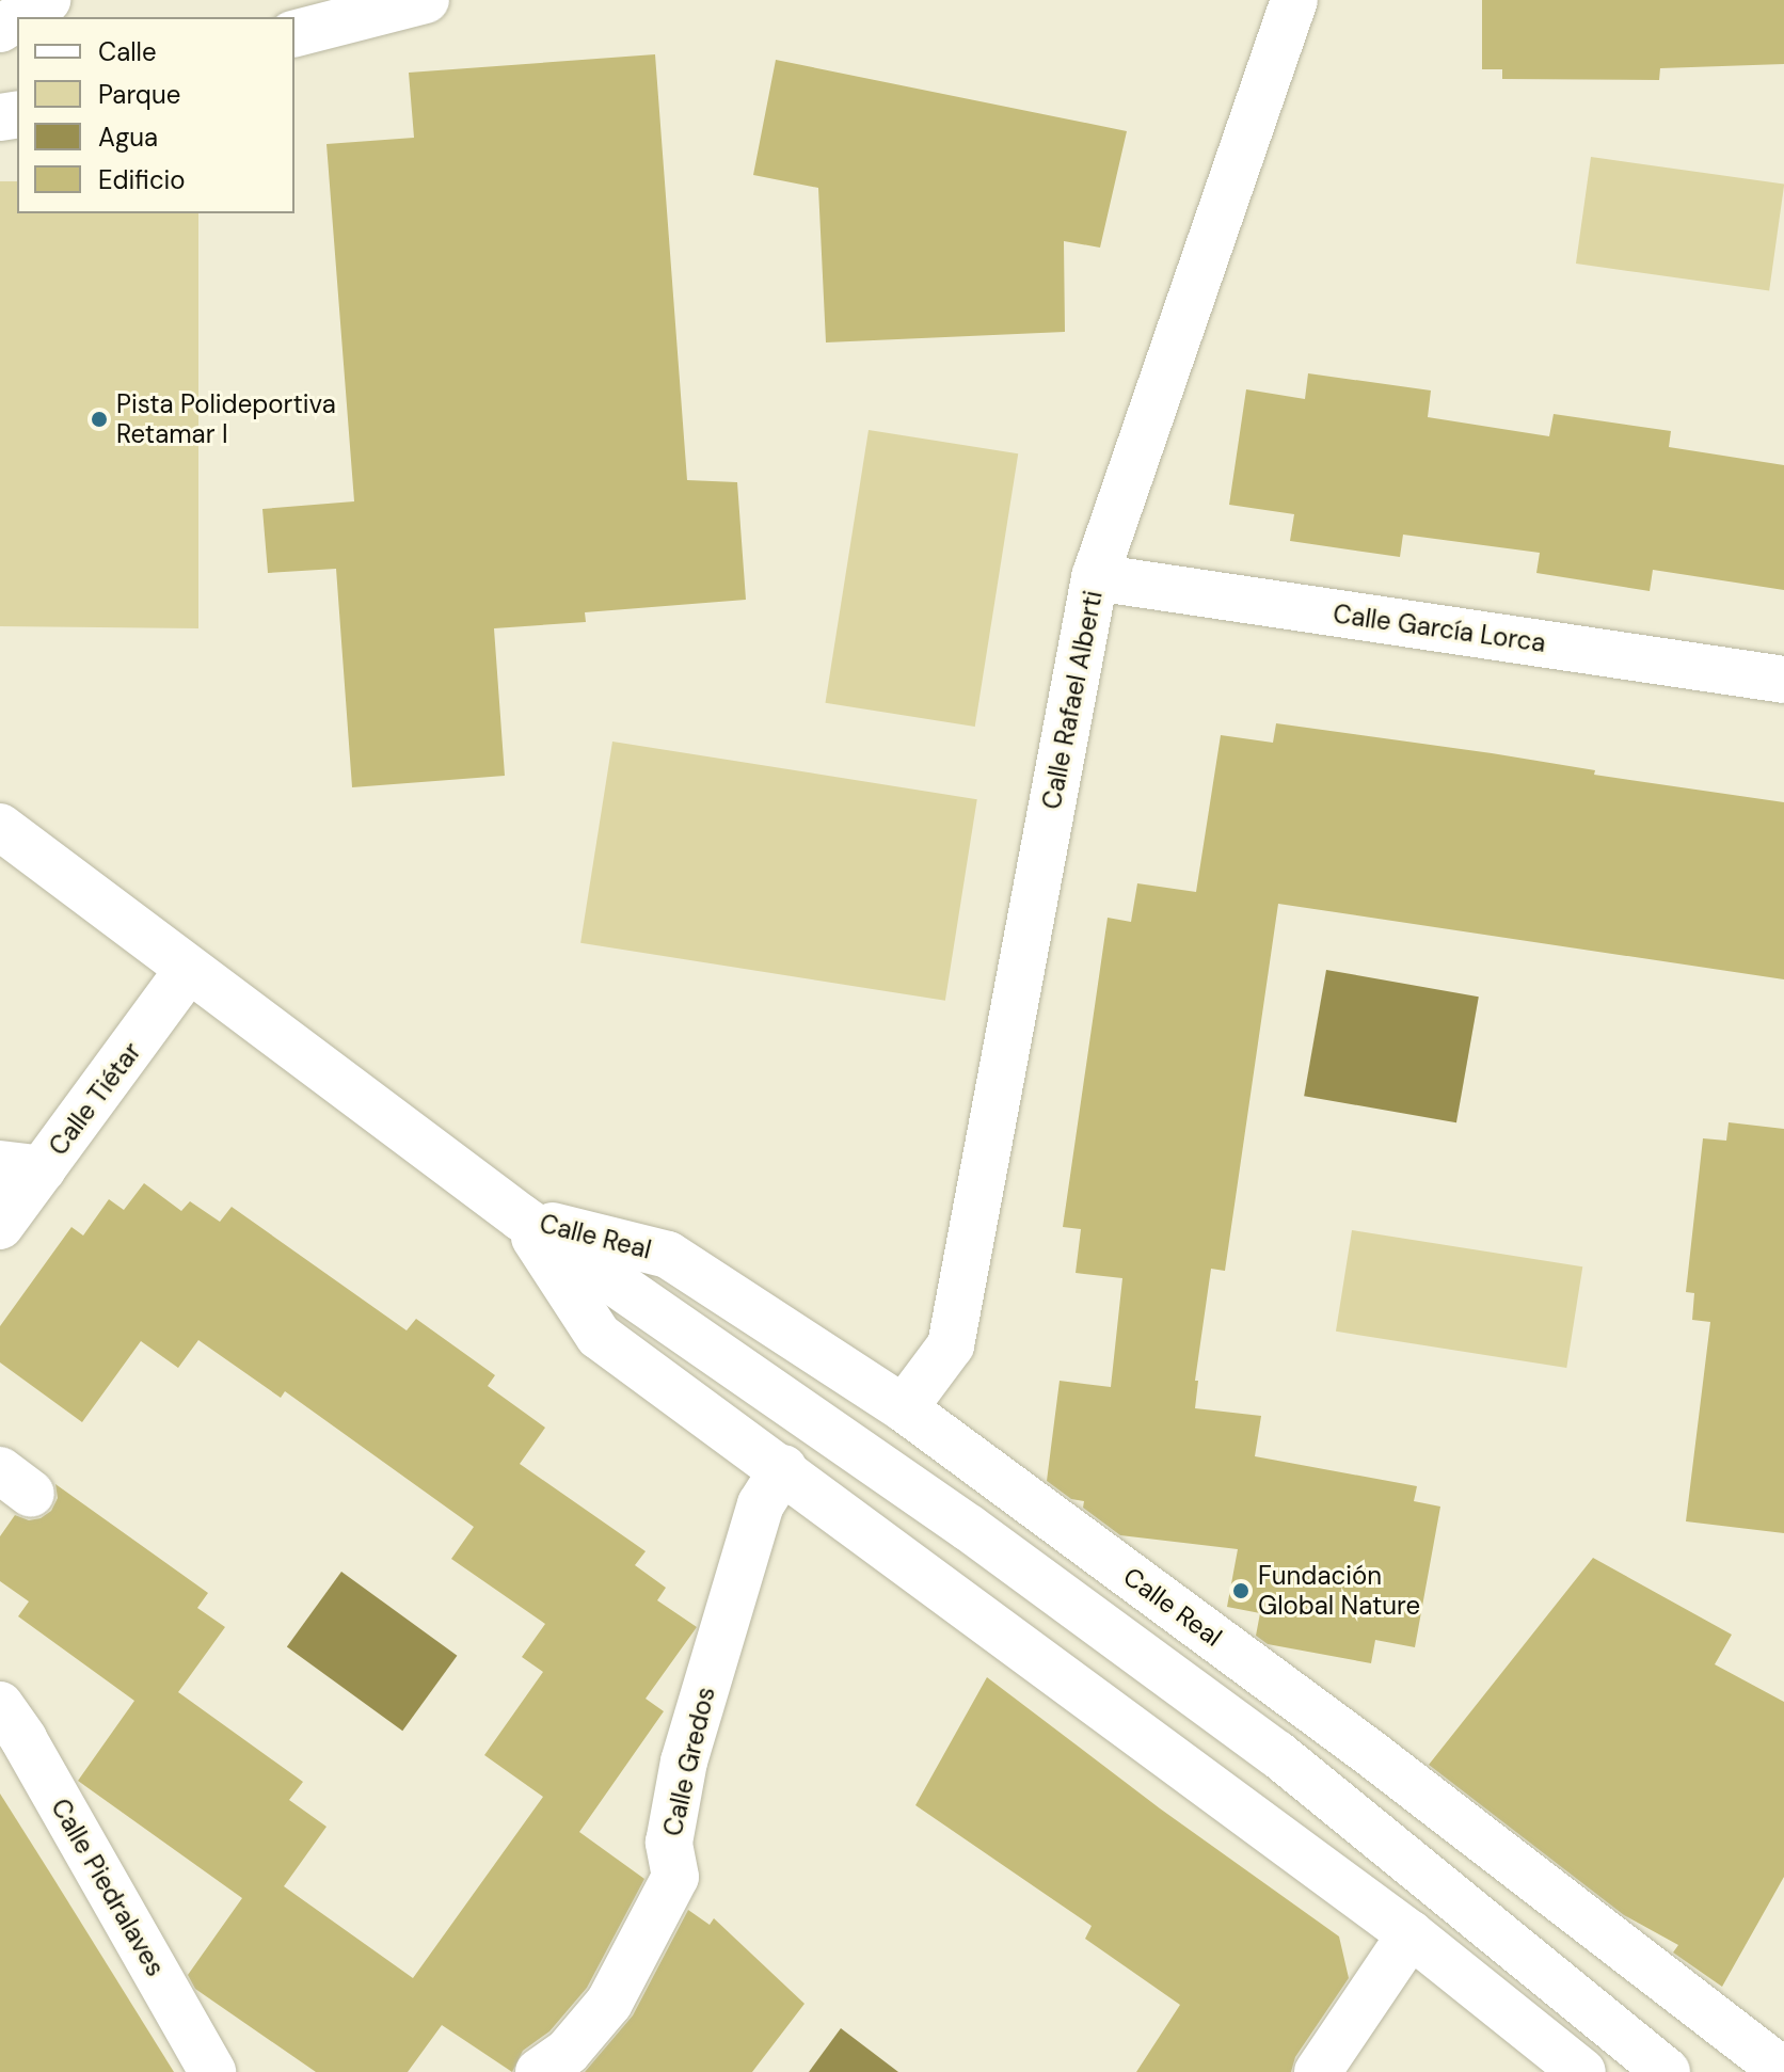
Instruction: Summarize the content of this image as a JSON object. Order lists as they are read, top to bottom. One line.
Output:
{"streets":{"street":["Calle García Lorca","Calle Rafael Alberti","Calle Tiétar","Calle Real","Calle Gredos","Calle Piedralaves"]},"crossings":[["Calle García Lorca","Calle Rafael Alberti"],["Calle Rafael Alberti","Calle Real"],["Calle Tiétar","Calle Real"],["Calle Real","Calle Gredos"]],"places":["Pista Polideportiva Retamar I","Fundación Global Nature"],"legend":["Calle","Parque","Agua","Edificio"]}
